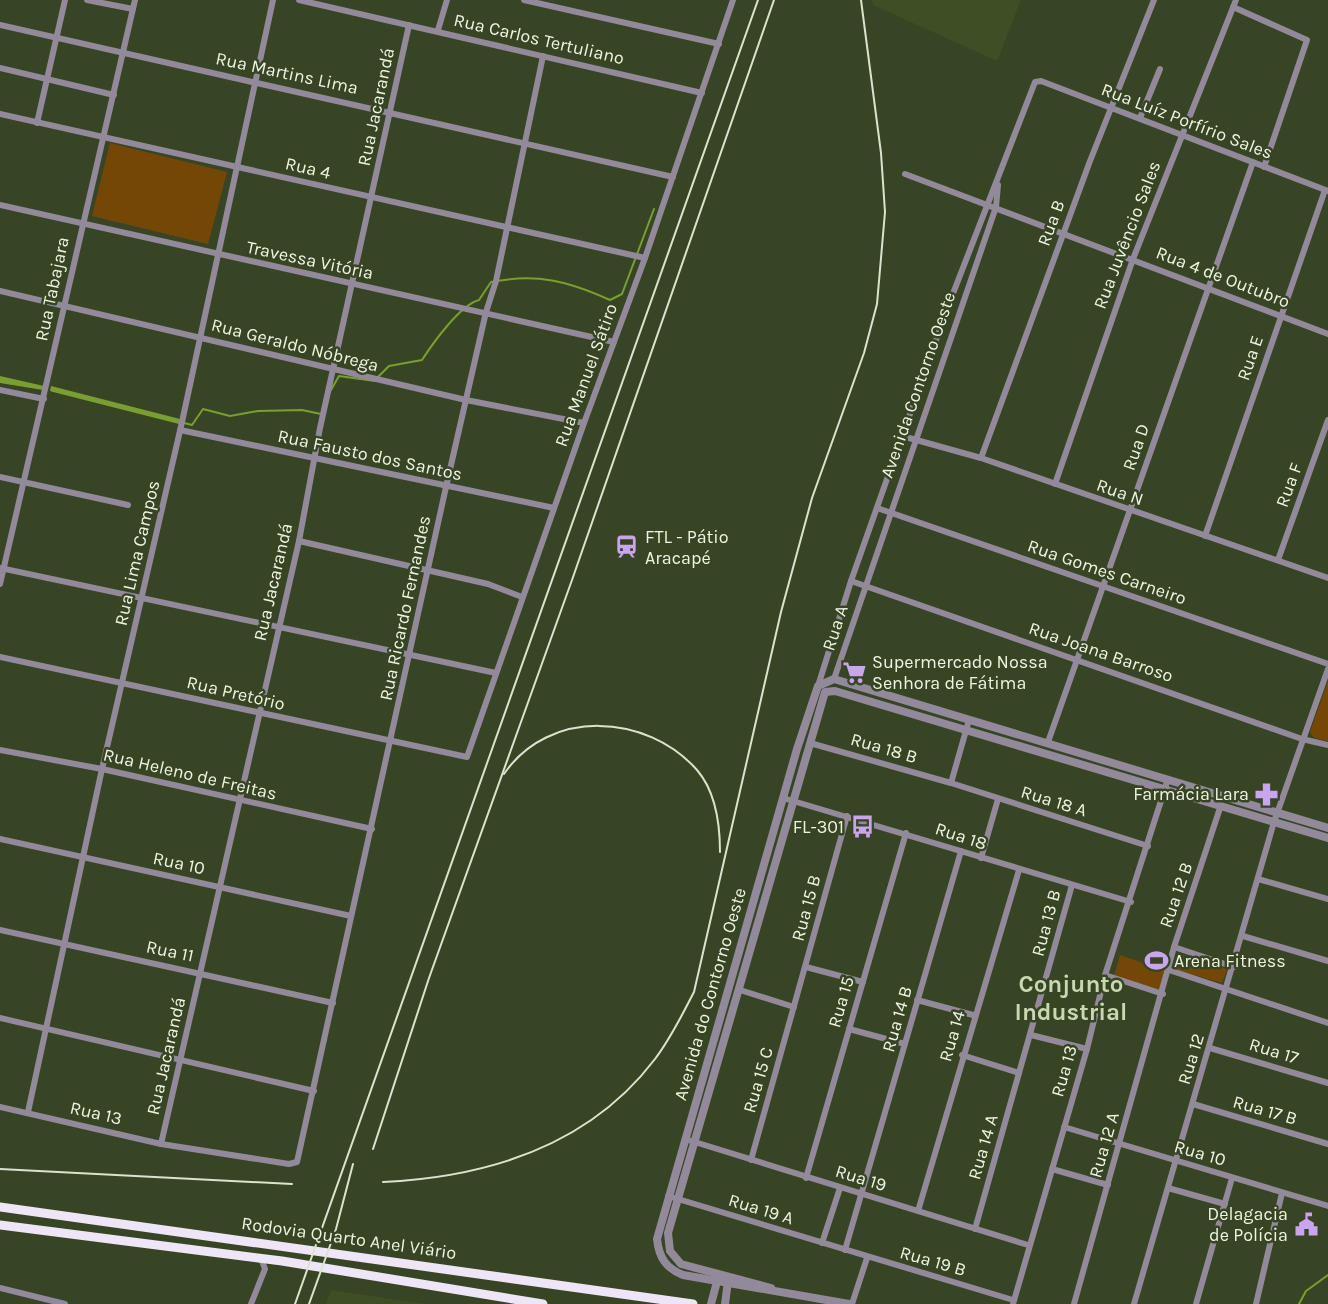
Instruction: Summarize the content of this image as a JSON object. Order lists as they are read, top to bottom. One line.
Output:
{"streets":{"highway":["Rodovia Quarto Anel Viário"],"street":["Rua Carlos Tertuliano","Rua Martins Lima","Rua Jacarandá","Rua Luíz Porfírio Sales","Rua 4","Rua B","Rua Juvêncio Sales","Travessa Vitória","Rua 4 de Outubro","Rua Tabajara","Rua Geraldo Nóbrega","Rua E","Rua Manuel Sátiro","Avenida Contorno Oeste","Rua D","Rua Fausto dos Santos","Rua F","Rua N","Rua Lima Campos","Rua Gomes Carneiro","Rua Ricardo Fernandes","Rua A","Rua Joana Barroso","Rua Pretório","Rua 18 B","Rua Heleno de Freitas","Rua 18 A","Rua 18","Rua 10","Rua 12 B","Rua 15 B","Rua 13 B","Rua 11","Avenida do Contorno Oeste","Rua 15","Rua 14 B","Rua 14","Rua 17","Rua 12","Rua 13","Rua 15 C","Rua 17 B","Rua 12 A","Rua 14 A","Rua 19","Rua 19 A","Rua 19 B"]},"crossings":[["Rua Carlos Tertuliano","Rua Jacarandá"],["Rua Carlos Tertuliano","Rua Manuel Sátiro"],["Rua Carlos Tertuliano","Rua Ricardo Fernandes"],["Rua Martins Lima","Rua Jacarandá"],["Rua Martins Lima","Rua Tabajara"],["Rua Martins Lima","Rua Manuel Sátiro"],["Rua Martins Lima","Rua Lima Campos"],["Rua Martins Lima","Rua Ricardo Fernandes"],["Rua Jacarandá","Rua 4"],["Rua Jacarandá","Travessa Vitória"],["Rua Jacarandá","Rua Geraldo Nóbrega"],["Rua Jacarandá","Rua Fausto dos Santos"],["Rua Jacarandá","Rua Pretório"],["Rua Jacarandá","Rua Heleno de Freitas"],["Rua Jacarandá","Rua 10"],["Rua Jacarandá","Rua 11"],["Rua Jacarandá","Rua 13"],["Rua Luíz Porfírio Sales","Rua B"],["Rua Luíz Porfírio Sales","Rua Juvêncio Sales"],["Rua Luíz Porfírio Sales","Rua E"],["Rua Luíz Porfírio Sales","Avenida Contorno Oeste"],["Rua Luíz Porfírio Sales","Rua D"],["Rua 4","Rua Tabajara"],["Rua 4","Rua Manuel Sátiro"],["Rua 4","Rua Lima Campos"],["Rua 4","Rua Ricardo Fernandes"],["Rua B","Rua 4 de Outubro"],["Rua B","Rua N"],["Rua Juvêncio Sales","Rua 4 de Outubro"],["Rua Juvêncio Sales","Rua N"],["Travessa Vitória","Rua Tabajara"],["Travessa Vitória","Rua Manuel Sátiro"],["Travessa Vitória","Rua Lima Campos"],["Travessa Vitória","Rua Ricardo Fernandes"],["Rua 4 de Outubro","Rua E"],["Rua 4 de Outubro","Avenida Contorno Oeste"],["Rua 4 de Outubro","Rua D"],["Rua Tabajara","Rua Geraldo Nóbrega"],["Rua Geraldo Nóbrega","Rua Manuel Sátiro"],["Rua Geraldo Nóbrega","Rua Lima Campos"],["Rua Geraldo Nóbrega","Rua Ricardo Fernandes"],["Rua E","Rua N"],["Rua Manuel Sátiro","Rua Fausto dos Santos"],["Rua Manuel Sátiro","Rua Pretório"],["Avenida Contorno Oeste","Rua N"],["Avenida Contorno Oeste","Rua Gomes Carneiro"],["Avenida Contorno Oeste","Rua A"],["Avenida Contorno Oeste","Rua Joana Barroso"],["Avenida Contorno Oeste","Avenida do Contorno Oeste"],["Rua D","Rua N"],["Rua D","Rua Gomes Carneiro"],["Rua D","Rua Joana Barroso"],["Rua Fausto dos Santos","Rua Lima Campos"],["Rua Fausto dos Santos","Rua Ricardo Fernandes"],["Rua F","Rua N"],["Rua Lima Campos","Rua Pretório"],["Rua Lima Campos","Rua Heleno de Freitas"],["Rua Lima Campos","Rua 10"],["Rua Lima Campos","Rua 11"],["Rua Lima Campos","Rua 13"],["Rua Ricardo Fernandes","Rua Pretório"],["Rua Ricardo Fernandes","Rua Heleno de Freitas"],["Rua Ricardo Fernandes","Rua 10"],["Rua Ricardo Fernandes","Rua 11"],["Rua Ricardo Fernandes","Rua 13"],["Rua A","Rua Joana Barroso"],["Rua Joana Barroso","Rua 12"],["Rua 18 B","Rua 18 A"],["Rua 18 B","Avenida do Contorno Oeste"],["Rua 18 A","Rua 13"],["Rua 18","Rua 15 B"],["Rua 18","Rua 13 B"],["Rua 18","Avenida do Contorno Oeste"],["Rua 18","Rua 15"],["Rua 18","Rua 14 B"],["Rua 18","Rua 14"],["Rua 18","Rua 13"],["Rua 10","Rua 12"],["Rua 10","Rua 13"],["Rua 10","Rua 12 A"],["Rua 12 B","Rua 12 A"],["Rua 15 B","Rua 15 C"],["Rua 13 B","Rua 14 A"],["Avenida do Contorno Oeste","Rua 19"],["Avenida do Contorno Oeste","Rua 19 A"],["Rua 15","Rua 19"],["Rua 14 B","Rua 19"],["Rua 14 B","Rua 19 A"],["Rua 14 B","Rua 19 B"],["Rua 14","Rua 19"],["Rua 17","Rua 12"],["Rua 12","Rua 17 B"],["Rua 13","Rua 19"],["Rua 13","Rua 19 B"],["Rua 15 C","Rua 19"],["Rua 14 A","Rua 19"],["Rua 19 A","Rua 19 B"]],"districts":["Conjunto Industrial"],"places":{"station":["FTL - Pátio Aracapé"],"supermarket":["Supermercado Nossa Senhora de Fátima"],"pharmacy":["Farmácia Lara"],"bus stop":["FL-301"],"sports":["Arena Fitness"],"public building":["Delagacia de Polícia"]}}
